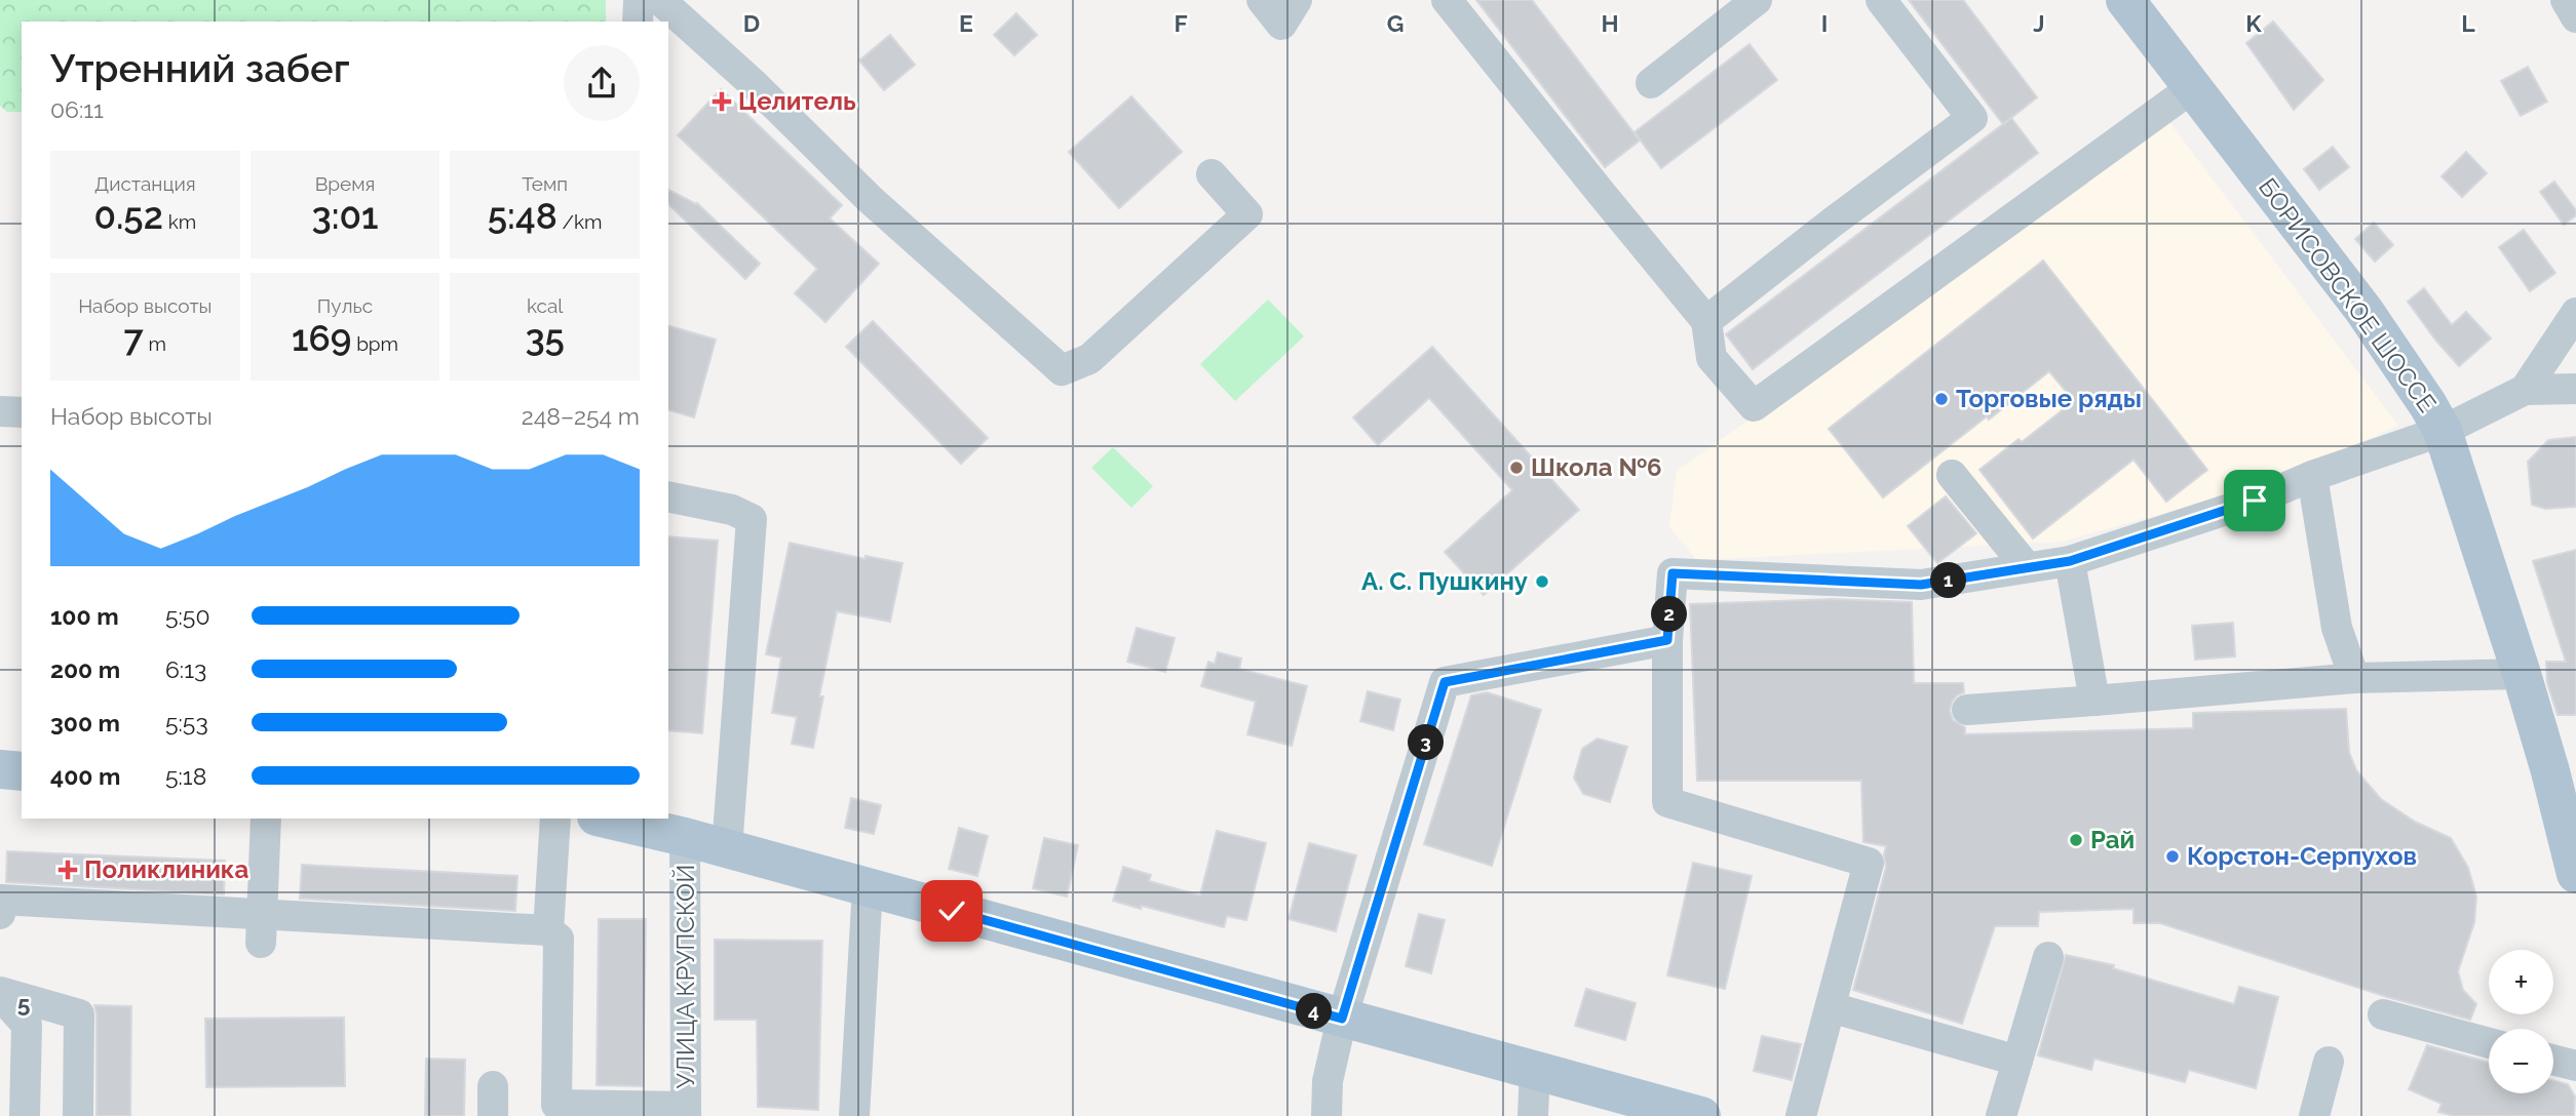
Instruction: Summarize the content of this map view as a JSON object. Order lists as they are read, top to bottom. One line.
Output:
{"streets":{"main road":["БОРИСОВСКОЕ ШОССЕ"],"street":["УЛИЦА КРУПСКОЙ"]},"places":{"health":["Целитель","Поликлиника"],"other":["Торговые ряды","Школа №6","А. С. Пушкину","Рай","Корстон-Серпухов"]},"page":{"heading":["Утренний забег","06:11"],"stats":[["Дистанция","0.52 km"],["Время","3:01"],["Темп","5:48 /km"],["Набор высоты","7 m"],["Пульс","169 bpm"],["kcal","35"]],"chart":["Набор высоты","248–254 m"],"pins":["1","2","3","4"],"list":[{"name":"100 m","note":"5:50"},{"name":"200 m","note":"6:13"},{"name":"300 m","note":"5:53"},{"name":"400 m","note":"5:18"}],"map_buttons":["+","−"]},"grid":{"columns":["D","E","F","G","H","I","J","K","L"],"rows":["5"]}}
